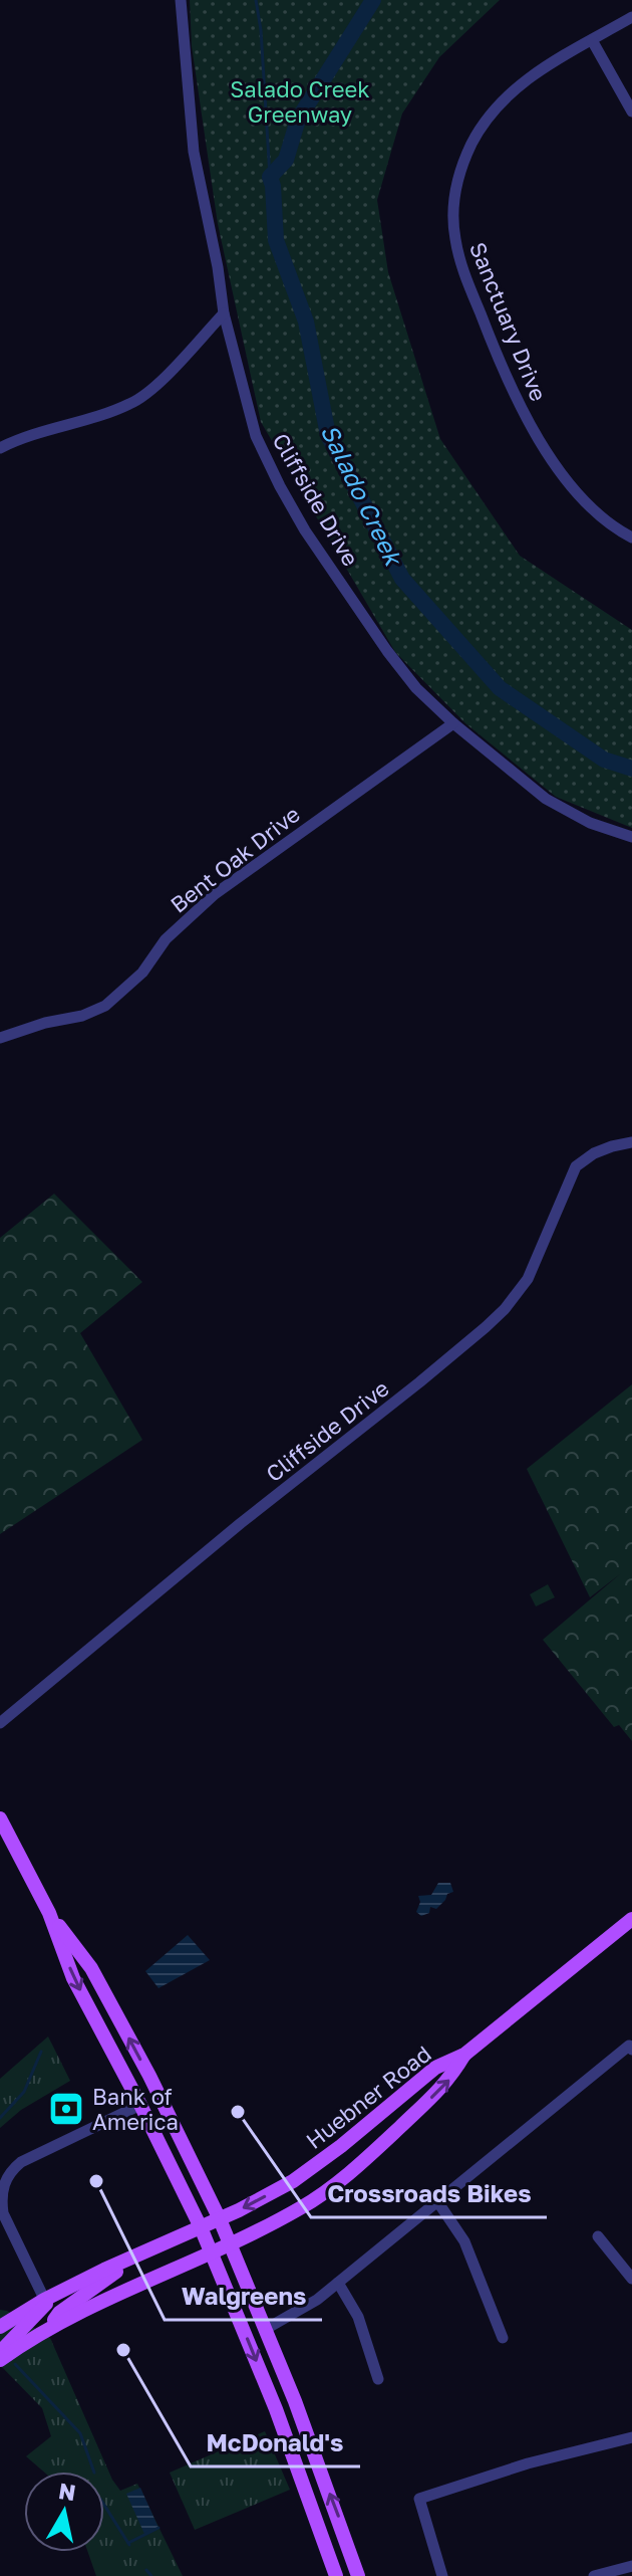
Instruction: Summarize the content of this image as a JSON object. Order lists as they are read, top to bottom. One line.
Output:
{"streets":{"main road":["Huebner Road"],"street":["Sanctuary Drive","Cliffside Drive","Bent Oak Drive"]},"crossings":[["Cliffside Drive","Bent Oak Drive"]],"water":["Salado Creek"],"parks":["Salado Creek Greenway"],"places":{"bank":["Bank of America"],"other":["Crossroads Bikes","Walgreens","McDonald's"]},"north":"top"}
